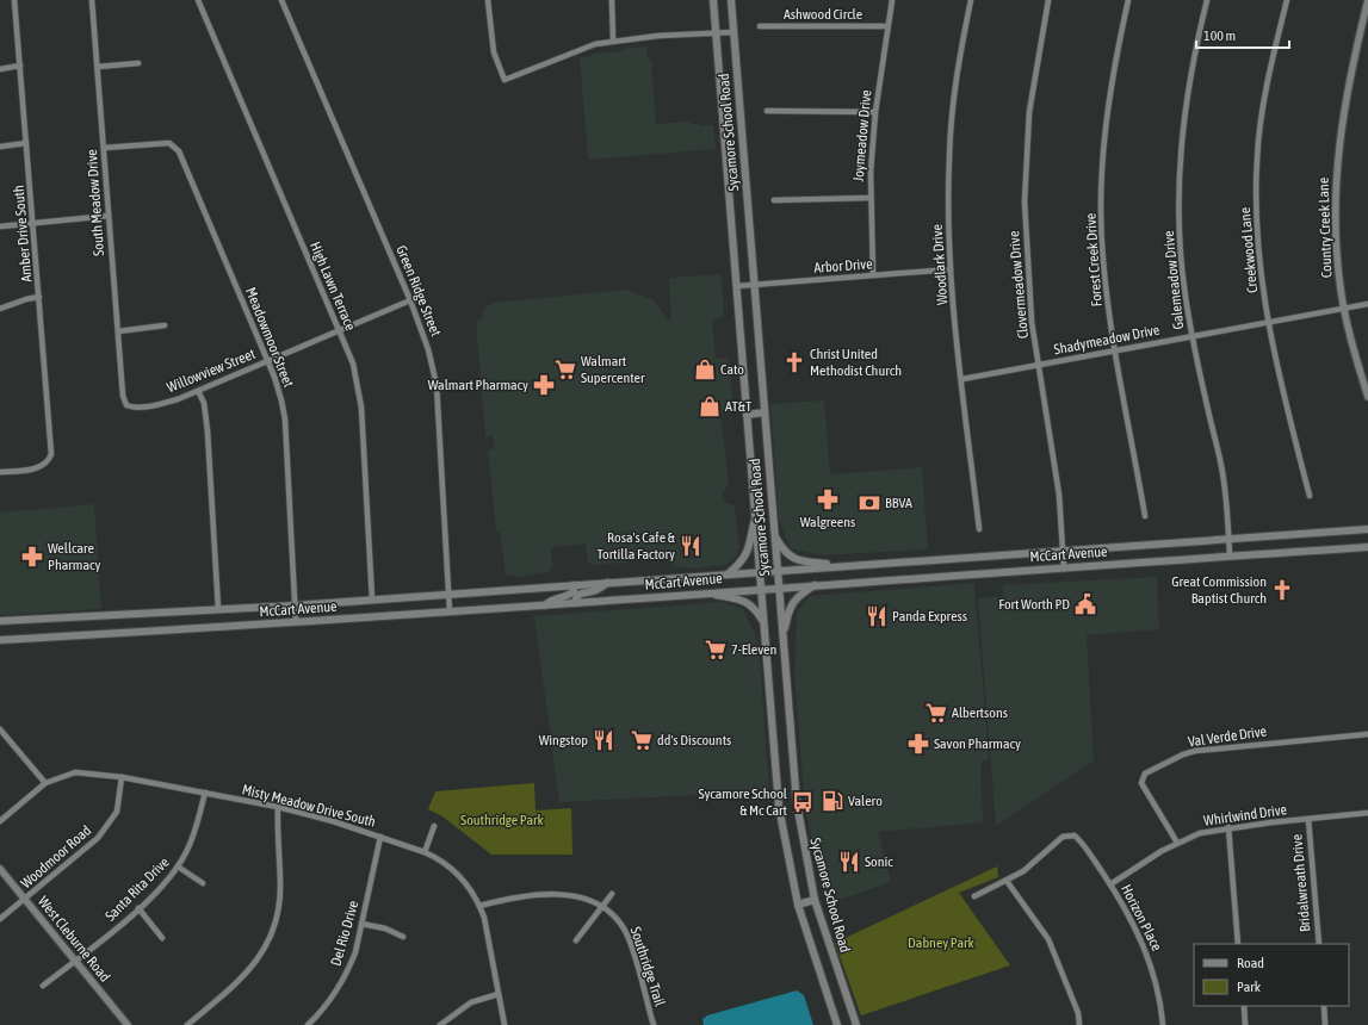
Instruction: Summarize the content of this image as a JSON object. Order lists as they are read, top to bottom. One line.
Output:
{"streets":{"main road":["Sycamore School Road","McCart Avenue"],"street":["Ashwood Circle","Joymeadow Drive","South Meadow Drive","Country Creek Lane","Amber Drive South","Creekwood Lane","Forest Creek Drive","Woodlark Drive","Arbor Drive","Galemeadow Drive","Clovermeadow Drive","High Lawn Terrace","Green Ridge Street","Meadowmoor Street","Shadymeadow Drive","Willowview Street","Val Verde Drive","Misty Meadow Drive South","Whirlwind Drive","Woodmoor Road","Bridalwreath Drive","Santa Rita Drive","Horizon Place","Del Rio Drive","West Cleburne Road","Southridge Trail"]},"crossings":[["Ashwood Circle","Joymeadow Drive"],["Sycamore School Road","Arbor Drive"],["Sycamore School Road","McCart Avenue"],["Joymeadow Drive","Arbor Drive"],["South Meadow Drive","Meadowmoor Street"],["South Meadow Drive","Willowview Street"],["Country Creek Lane","Shadymeadow Drive"],["Creekwood Lane","Shadymeadow Drive"],["Forest Creek Drive","Shadymeadow Drive"],["Woodlark Drive","Arbor Drive"],["Woodlark Drive","Shadymeadow Drive"],["Galemeadow Drive","Shadymeadow Drive"],["Galemeadow Drive","McCart Avenue"],["Clovermeadow Drive","Shadymeadow Drive"],["Clovermeadow Drive","McCart Avenue"],["High Lawn Terrace","Willowview Street"],["High Lawn Terrace","McCart Avenue"],["Green Ridge Street","Willowview Street"],["Green Ridge Street","McCart Avenue"],["Meadowmoor Street","Willowview Street"],["Meadowmoor Street","McCart Avenue"],["Val Verde Drive","Whirlwind Drive"],["Misty Meadow Drive South","Woodmoor Road"],["Misty Meadow Drive South","Santa Rita Drive"],["Misty Meadow Drive South","Del Rio Drive"],["Misty Meadow Drive South","Southridge Trail"],["Whirlwind Drive","Bridalwreath Drive"],["Whirlwind Drive","Horizon Place"],["Woodmoor Road","West Cleburne Road"],["Santa Rita Drive","West Cleburne Road"]],"parks":["Southridge Park","Dabney Park"],"places":{"church":["Christ United Methodist Church","Great Commission Baptist Church"],"supermarket":["Walmart Supercenter","7-Eleven","Albertsons","dd's Discounts"],"shop":["Cato","AT&T"],"pharmacy":["Walmart Pharmacy","Walgreens","Wellcare Pharmacy","Savon Pharmacy"],"bank":["BBVA"],"restaurant":["Rosa's Cafe & Tortilla Factory","Panda Express","Wingstop","Sonic"],"public building":["Fort Worth PD"],"fuel station":["Valero"],"bus stop":["Sycamore School & Mc Cart"]},"legend":["Road","Park"],"scale_bar":"100 m"}
